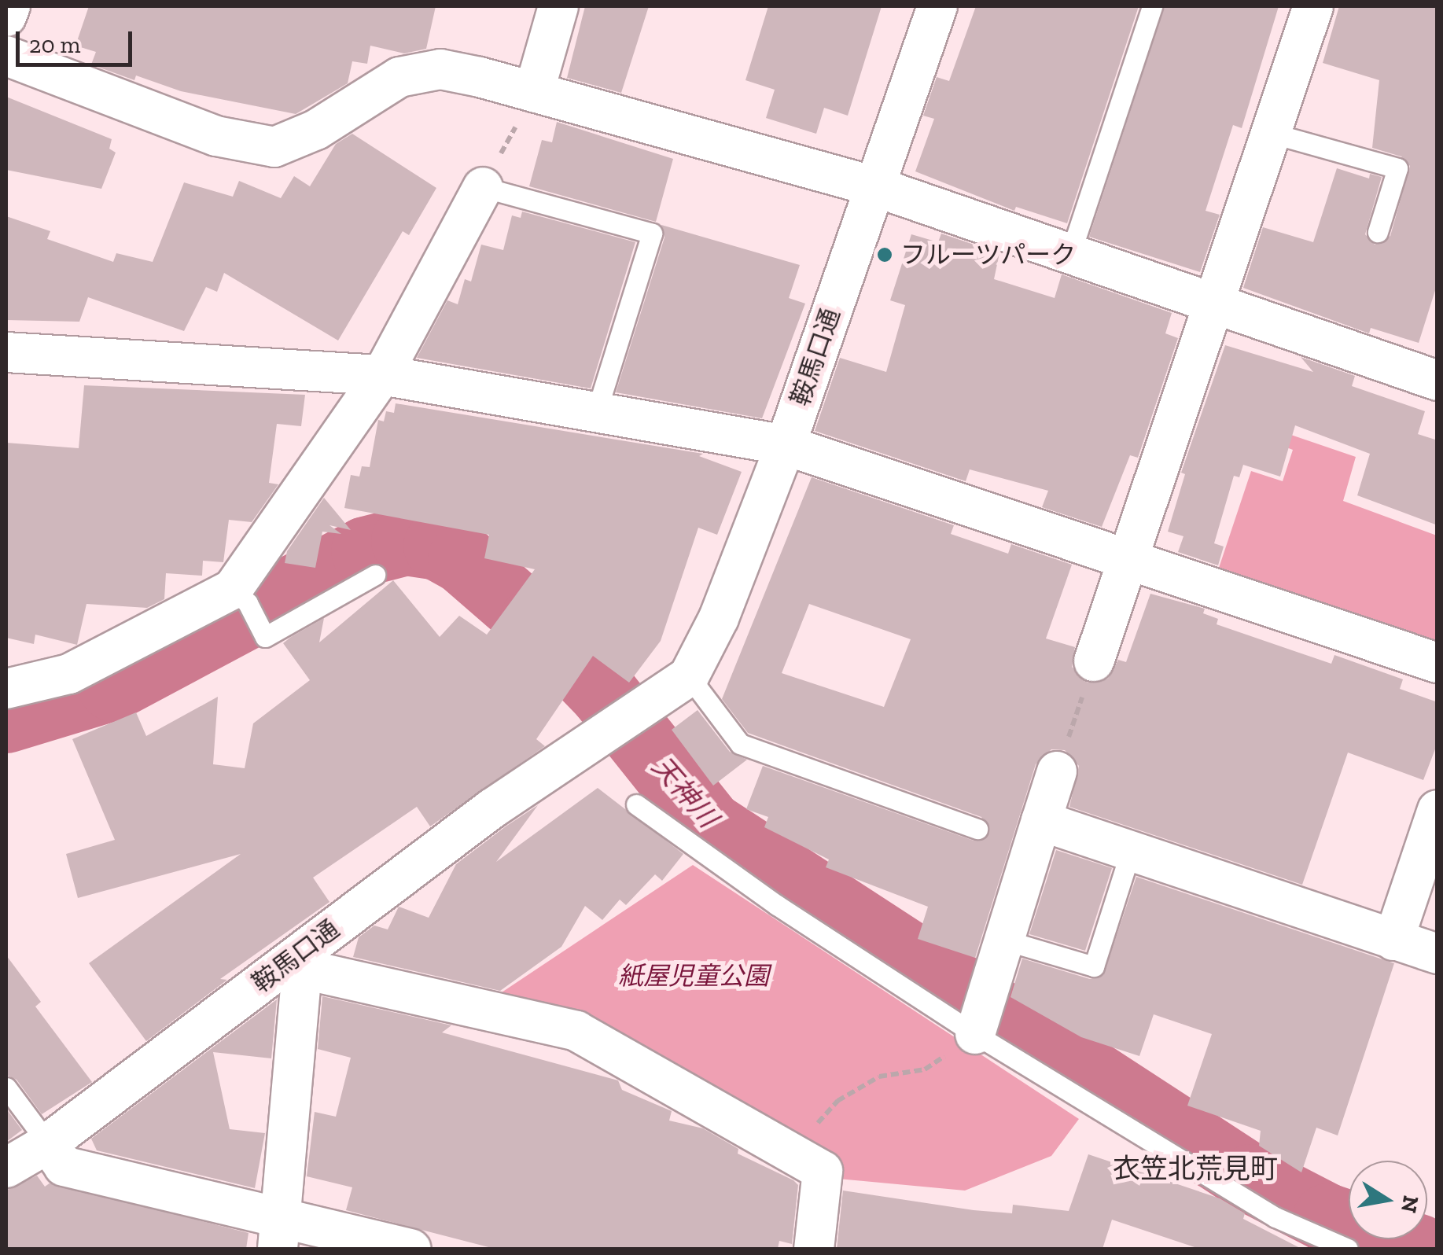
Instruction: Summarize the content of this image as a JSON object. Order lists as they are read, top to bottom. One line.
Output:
{"streets":{"street":["鞍馬口通"]},"districts":["衣笠北荒見町"],"water":["天神川"],"parks":["紙屋児童公園"],"places":["フルーツパーク"],"scale_bar":"20 m","north":"right"}
